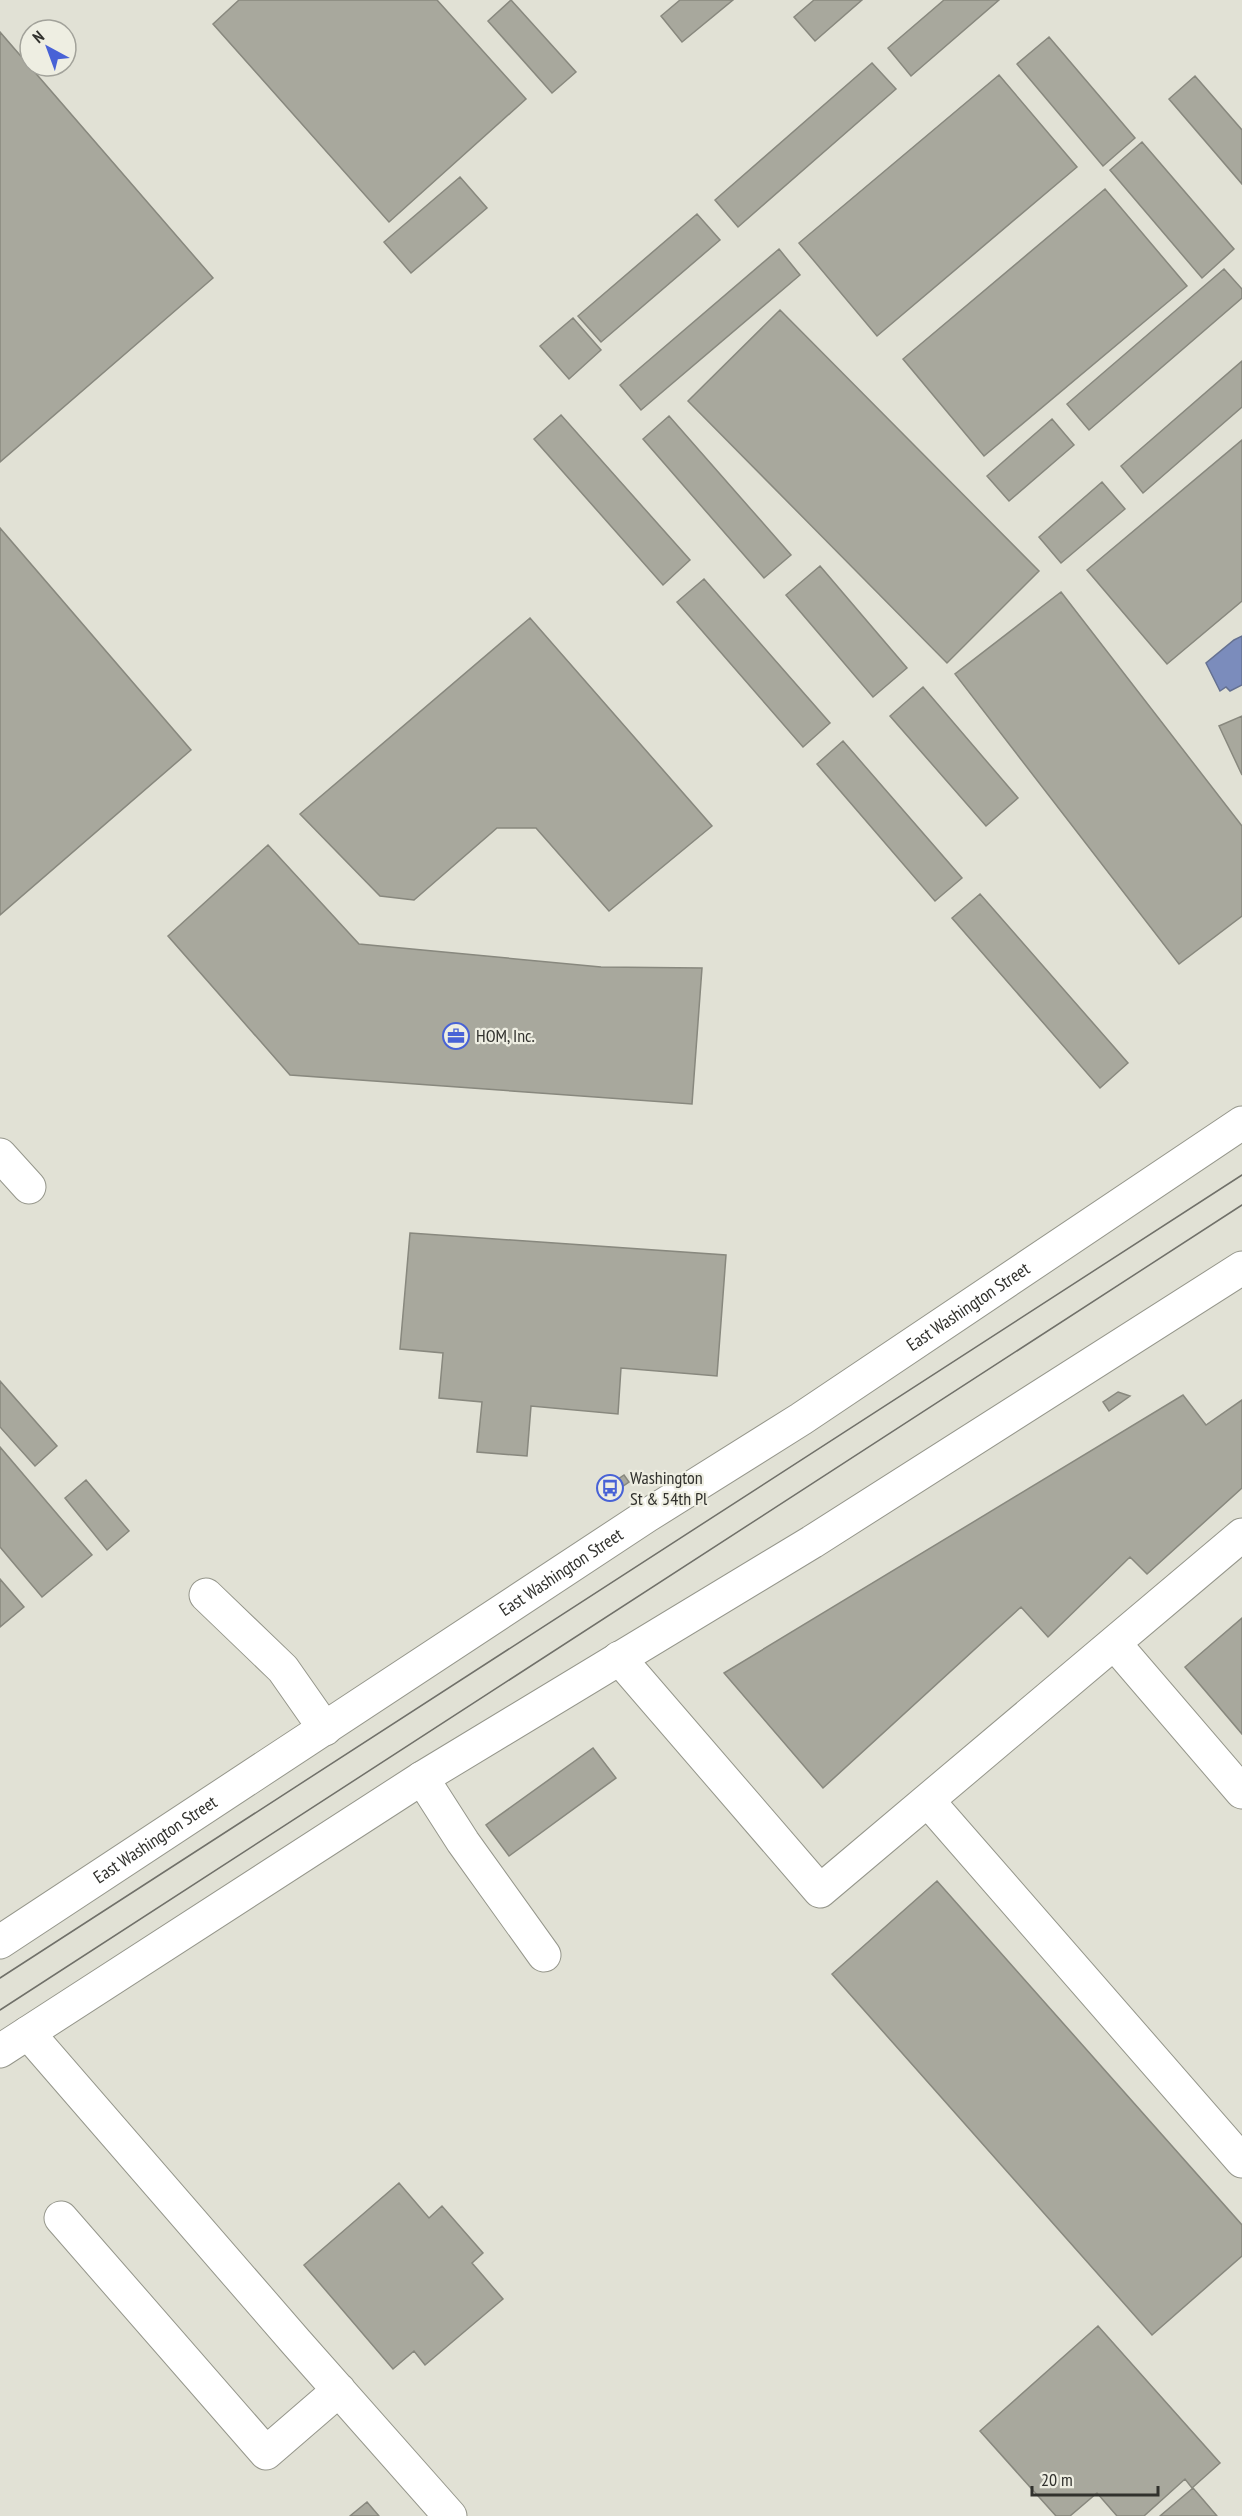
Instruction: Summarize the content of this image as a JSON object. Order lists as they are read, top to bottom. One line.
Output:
{"streets":{"main road":["East Washington Street"]},"places":{"office":["HOM, Inc."],"bus stop":["Washington St & 54th Pl"]},"scale_bar":"20 m","north":"top left"}
